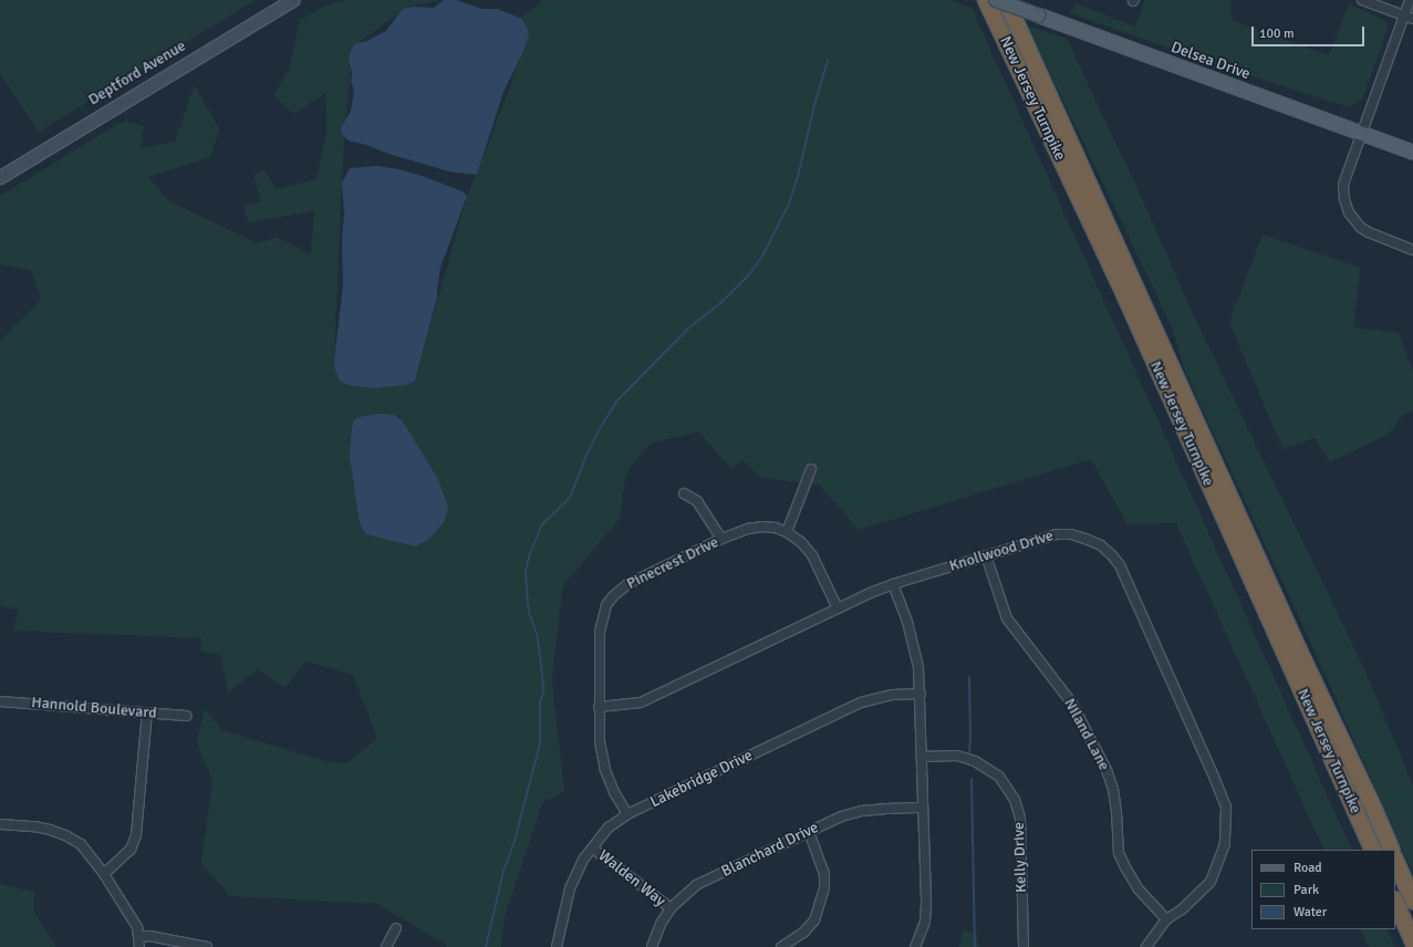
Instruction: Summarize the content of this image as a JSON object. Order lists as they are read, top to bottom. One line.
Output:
{"streets":{"highway":["New Jersey Turnpike"],"main road":["Delsea Drive"],"street":["Deptford Avenue","Knollwood Drive","Pinecrest Drive","Hannold Boulevard","Niland Lane","Lakebridge Drive","Blanchard Drive","Kelly Drive","Walden Way"]},"crossings":[["Knollwood Drive","Pinecrest Drive"],["Knollwood Drive","Niland Lane"],["Pinecrest Drive","Lakebridge Drive"],["Lakebridge Drive","Walden Way"],["Blanchard Drive","Walden Way"]],"legend":["Road","Park","Water"],"scale_bar":"100 m"}
